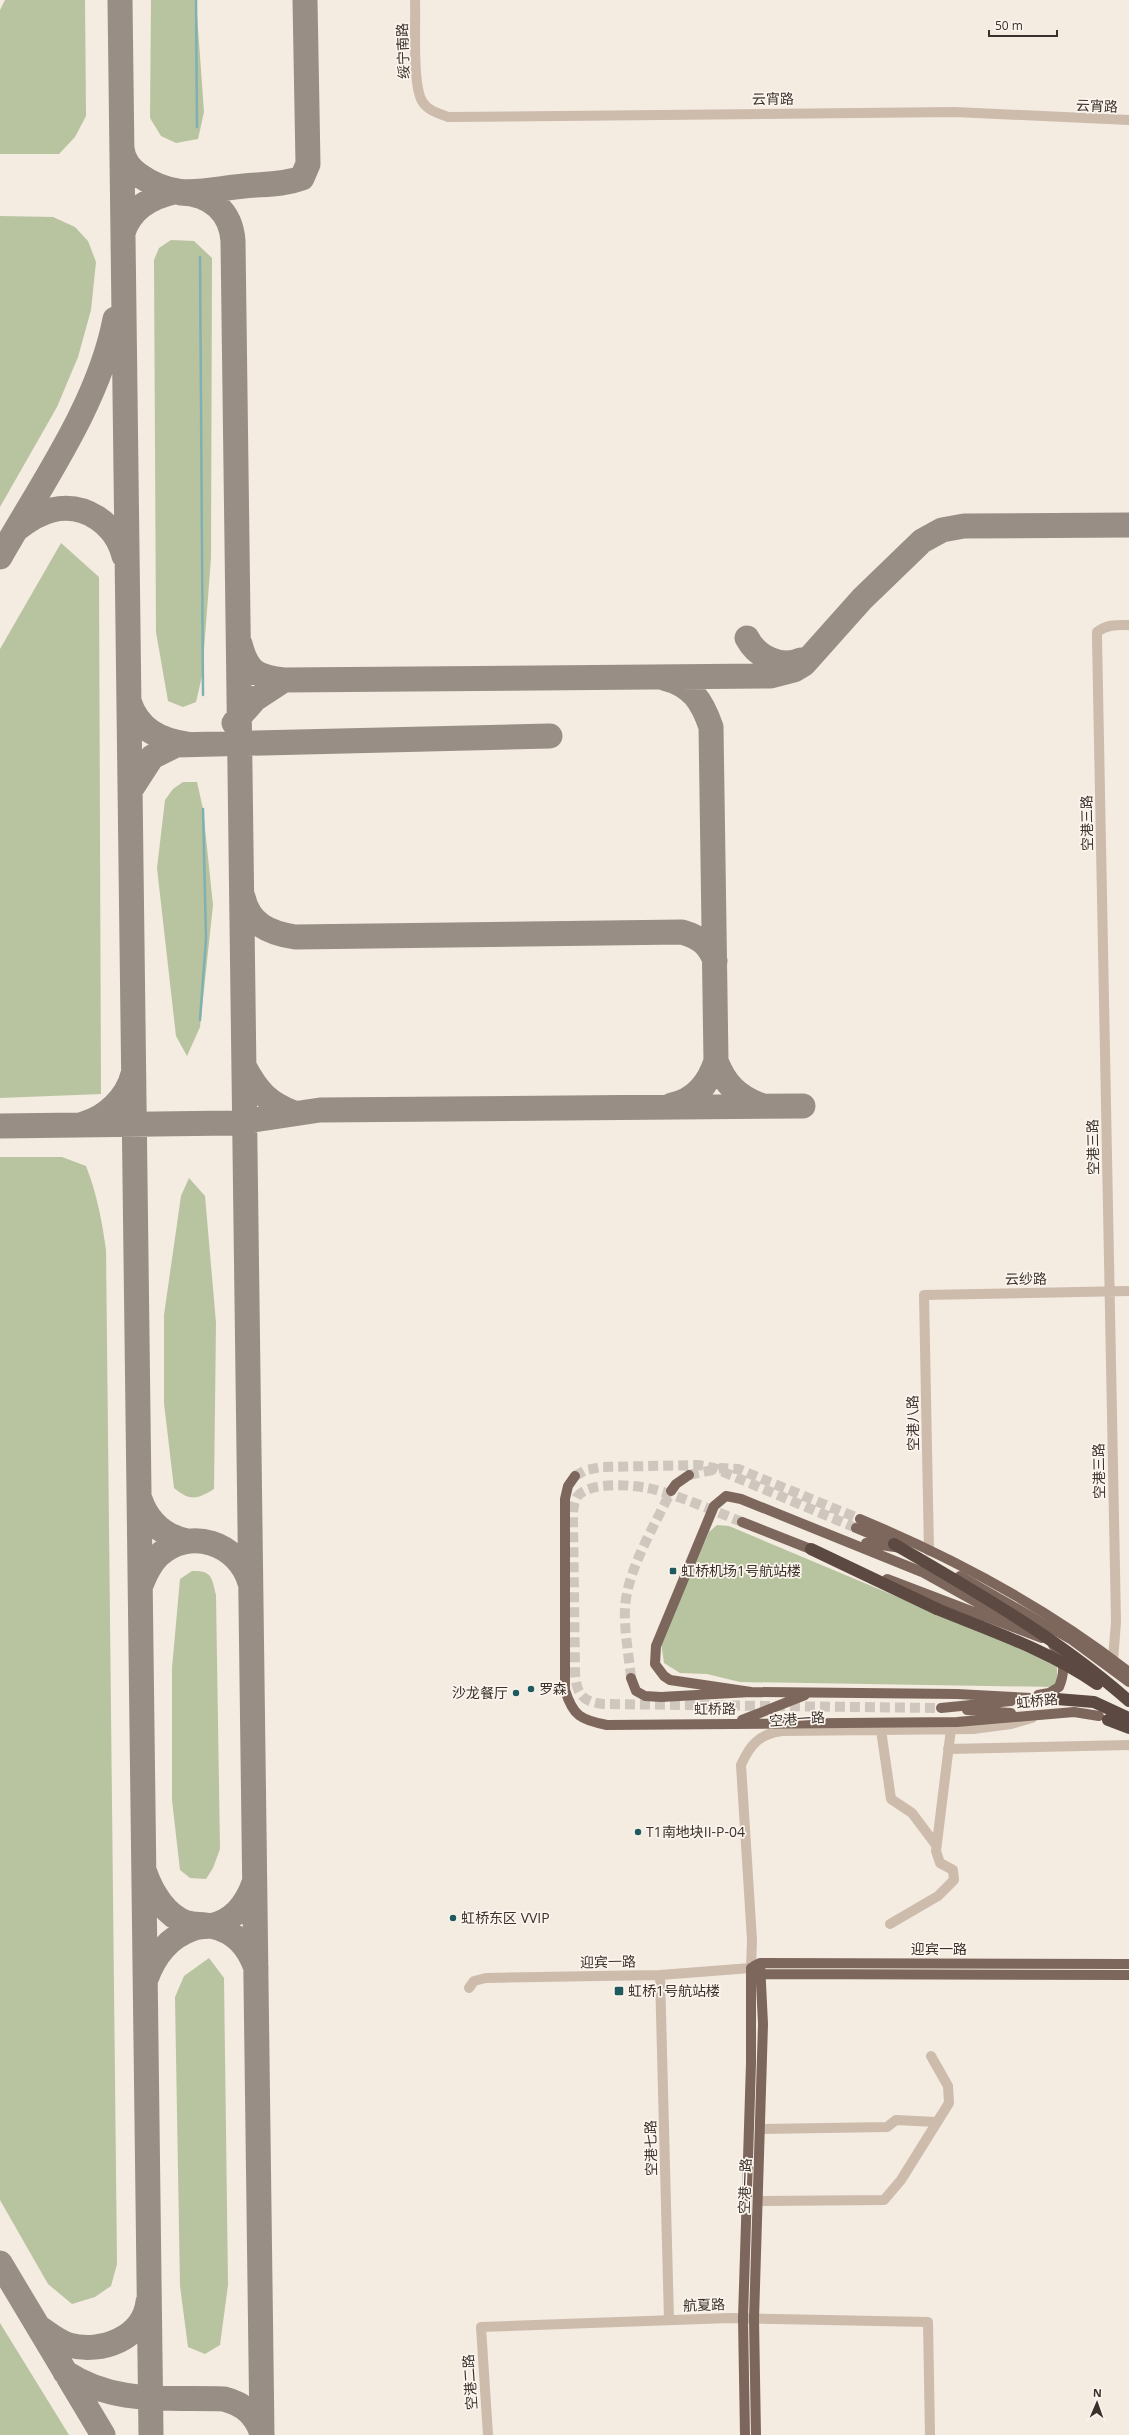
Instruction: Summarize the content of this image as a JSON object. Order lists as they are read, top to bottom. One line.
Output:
{"streets":{"main road":["虹桥路","空港一路","迎宾一路"],"street":["绥宁南路","云宵路","空港三路","云纱路","空港八路","空港七路","航夏路","空港二路"]},"crossings":[["绥宁南路","云宵路"],["空港三路","云纱路"],["云纱路","空港八路"],["虹桥路","空港一路"],["空港一路","迎宾一路"],["空港一路","航夏路"],["迎宾一路","空港七路"],["空港七路","航夏路"],["航夏路","空港二路"]],"places":{"transit":["虹桥机场1号航站楼","虹桥1号航站楼"],"other":["罗森","沙龙餐厅","T1南地块II-P-04","虹桥东区 VVIP"]},"scale_bar":"50 m","north":"top"}
